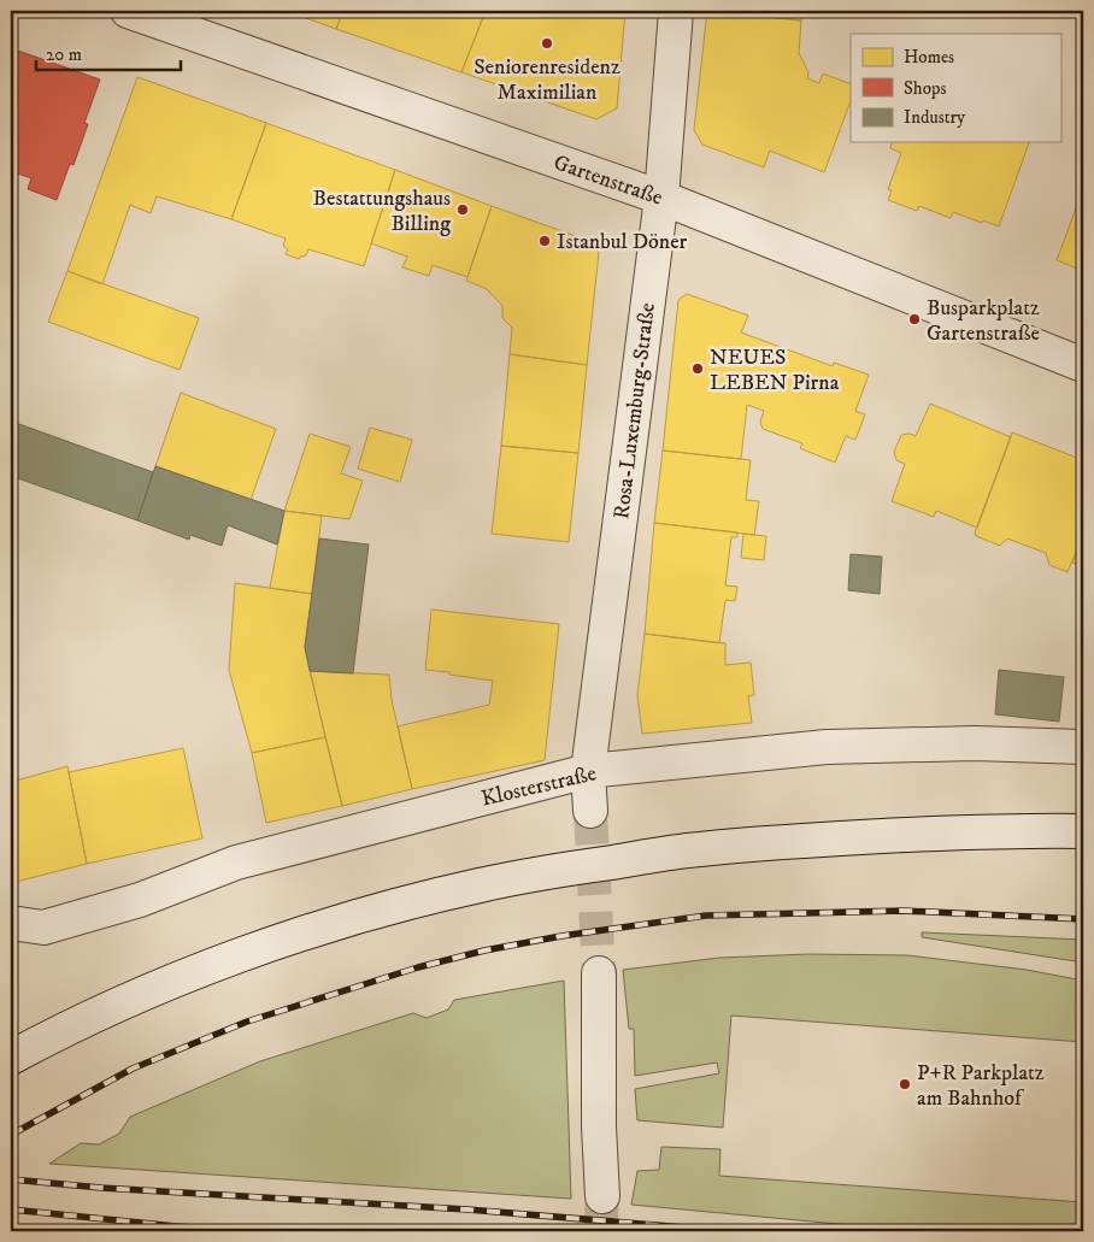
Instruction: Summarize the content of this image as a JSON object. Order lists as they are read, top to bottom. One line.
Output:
{"streets":{"street":["Gartenstraße","Rosa-Luxemburg-Straße","Klosterstraße"]},"crossings":[["Gartenstraße","Rosa-Luxemburg-Straße"],["Rosa-Luxemburg-Straße","Klosterstraße"]],"places":["Seniorenresidenz Maximilian","Bestattungshaus Billing","Istanbul Döner","Busparkplatz Gartenstraße","NEUES LEBEN Pirna","P+R Parkplatz am Bahnhof"],"legend":["Homes","Shops","Industry"],"scale_bar":"20 m"}
